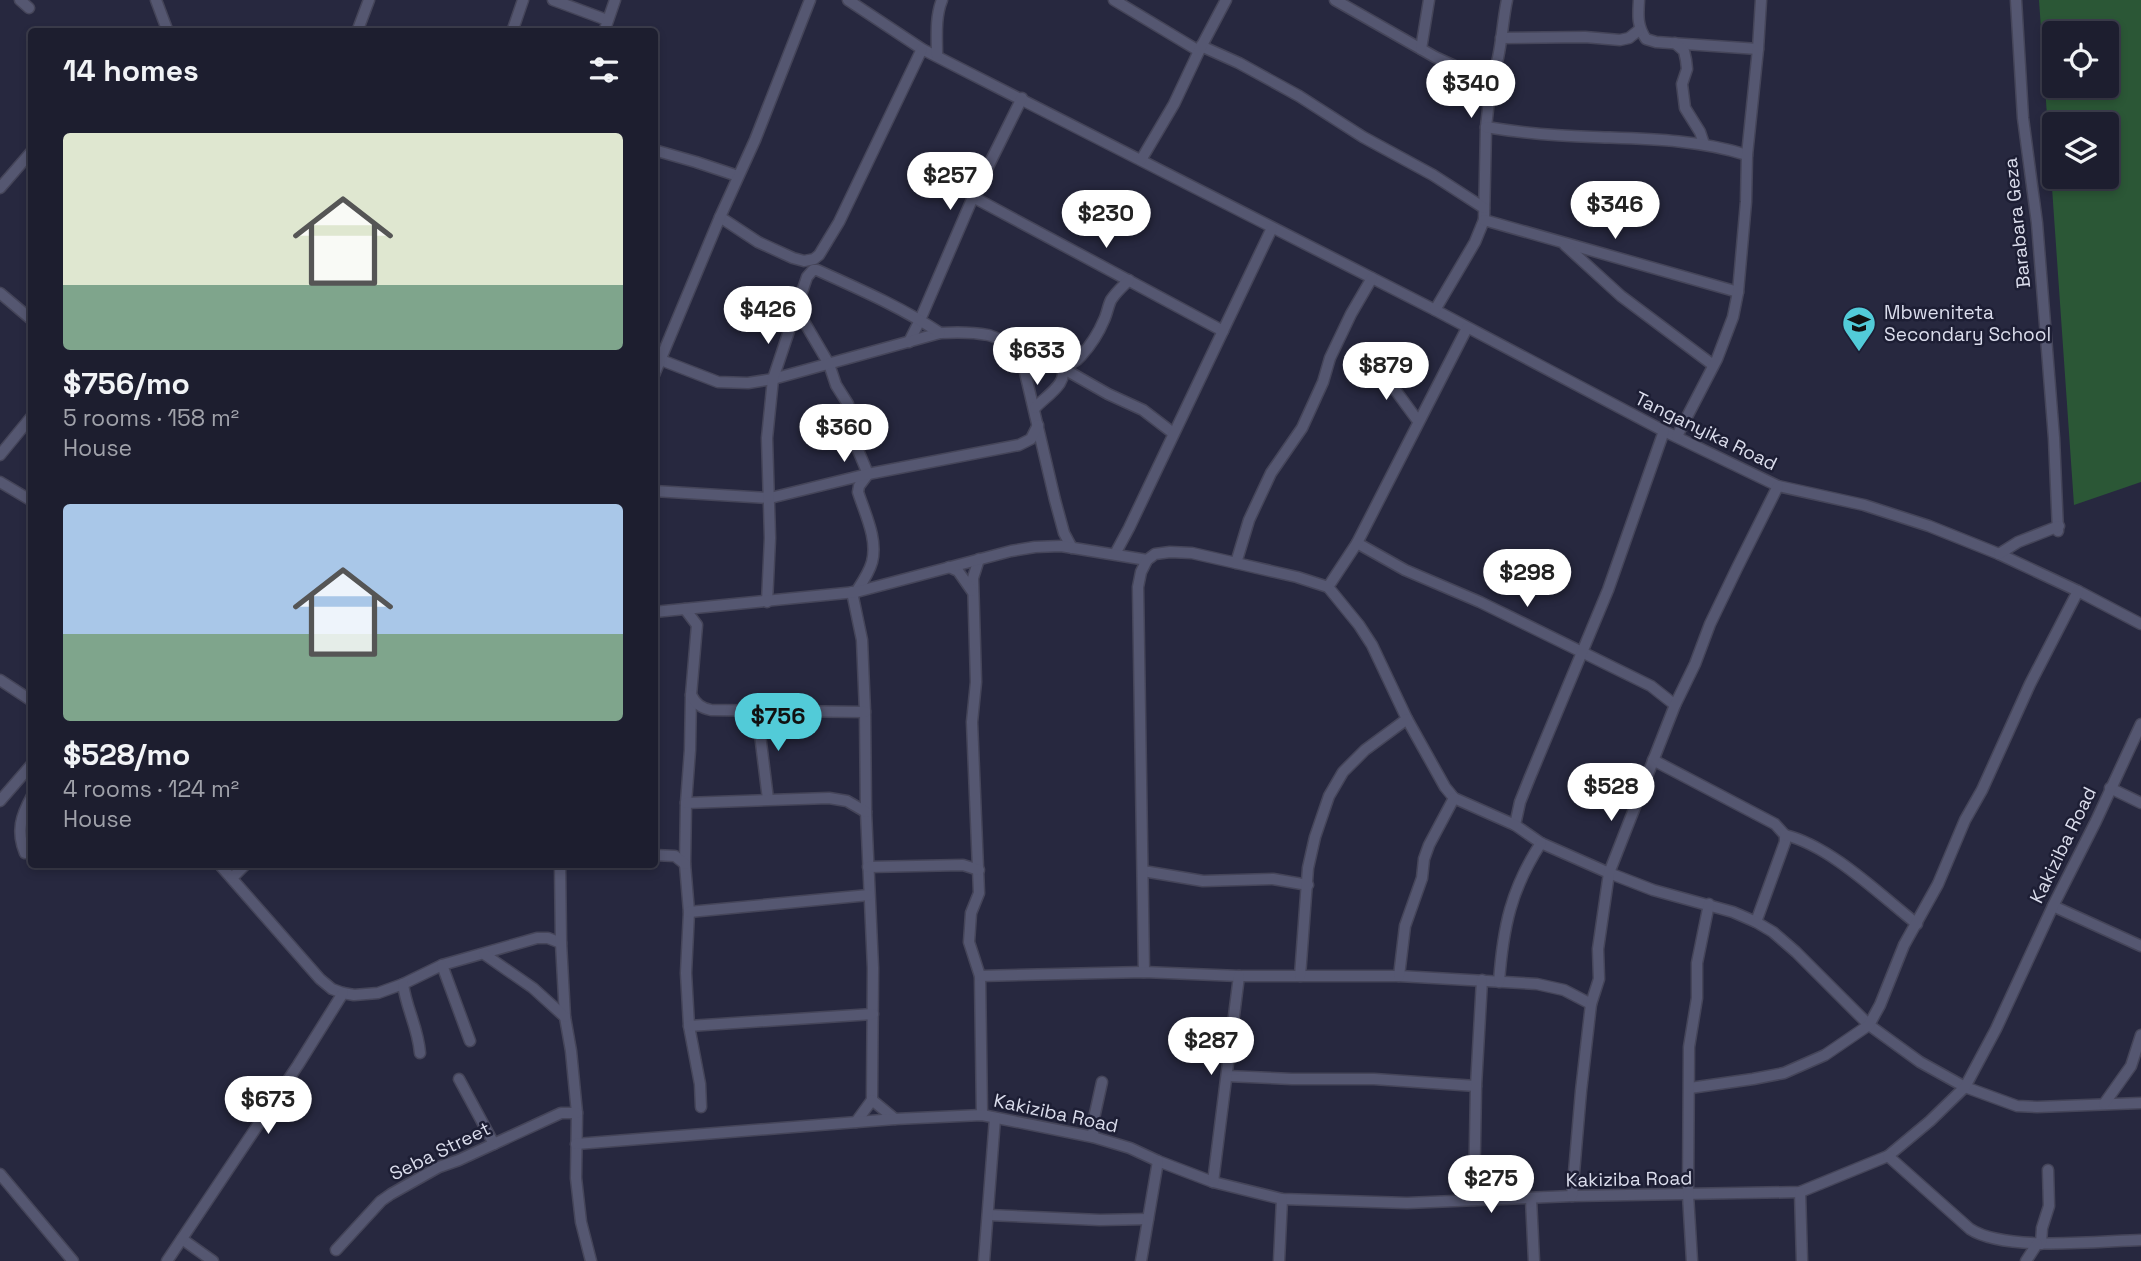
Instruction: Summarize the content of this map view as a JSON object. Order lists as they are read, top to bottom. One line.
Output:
{"streets":{"street":["Barabara Geza","Tanganyika Road","Kakiziba Road","Seba Street"]},"crossings":[["Barabara Geza","Tanganyika Road"]],"places":{"school or university":["Mbweniteta Secondary School"]},"page":{"heading":"14 homes","price":["$340","$257","$346","$230","$426","$633","$879","$360","$298","$756","$528","$287","$673","$275"],"list":[{"name":"$756/mo","note":"5 rooms · 158 m² · House"},{"name":"$528/mo","note":"4 rooms · 124 m² · House"}]}}
